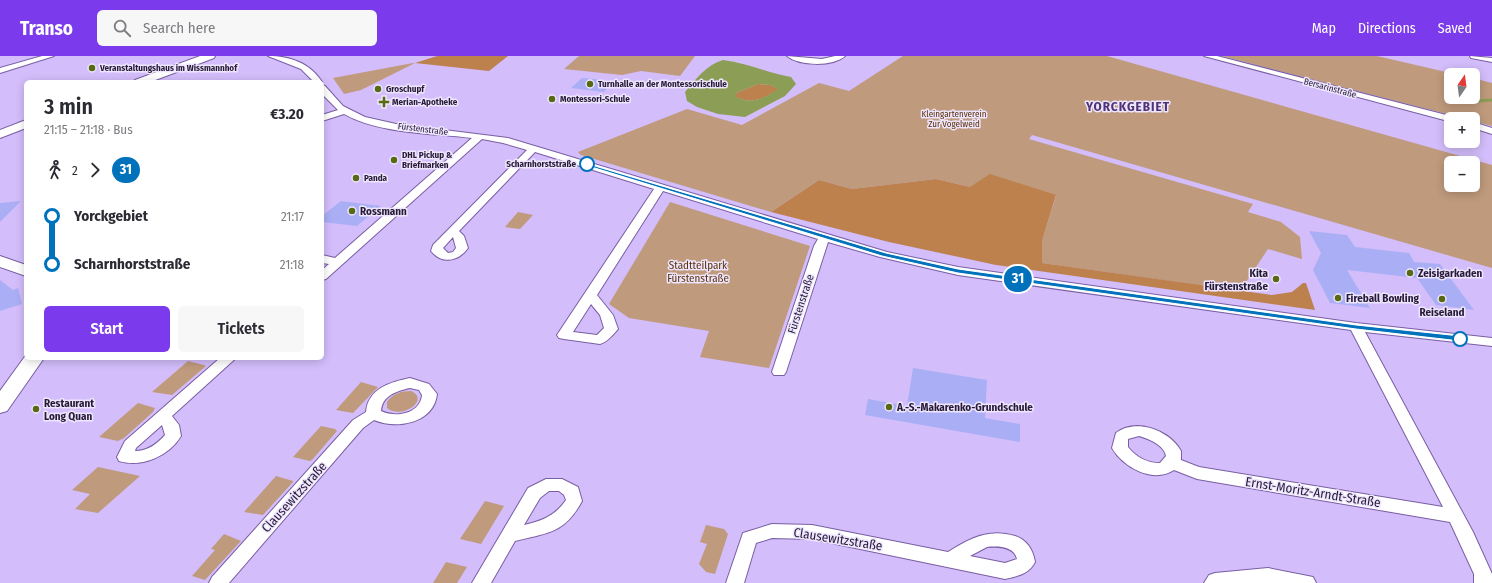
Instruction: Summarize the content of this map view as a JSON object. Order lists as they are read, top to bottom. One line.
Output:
{"streets":{"street":["Bersarinstraße","Fürstenstraße","Ernst-Moritz-Arndt-Straße","Clausewitzstraße"]},"districts":["YORCKGEBIET"],"parks":["Kleingartenverein Zur Vogelweid","Stadtteilpark Fürstenstraße"],"places":{"other":["Veranstaltungshaus im Wissmannhof","Turnhalle an der Montessorischule","Groschupf","Montessori-Schule","DHL Pickup & Briefmarken","Scharnhorststraße","Panda","Rossmann","Zeisigarkaden","Kita Fürstenstraße","Fireball Bowling","Reiseland","A.-S.-Makarenko-Grundschule","Restaurant Long Quan"],"health":["Merian-Apotheke"]},"lines":["bus line 31"],"north":"top","page":{"header":"Transo","search":"Search here","nav":["Map","Directions","Saved"],"on_map":"31","map_buttons":["+","−"],"heading":["3 min","21:15 – 21:18 · Bus","€3.20"],"legs":["2","31"],"list":[{"name":"Yorckgebiet","value":"21:17"},{"name":"Scharnhorststraße","value":"21:18"}],"buttons":["Start","Tickets"]}}
